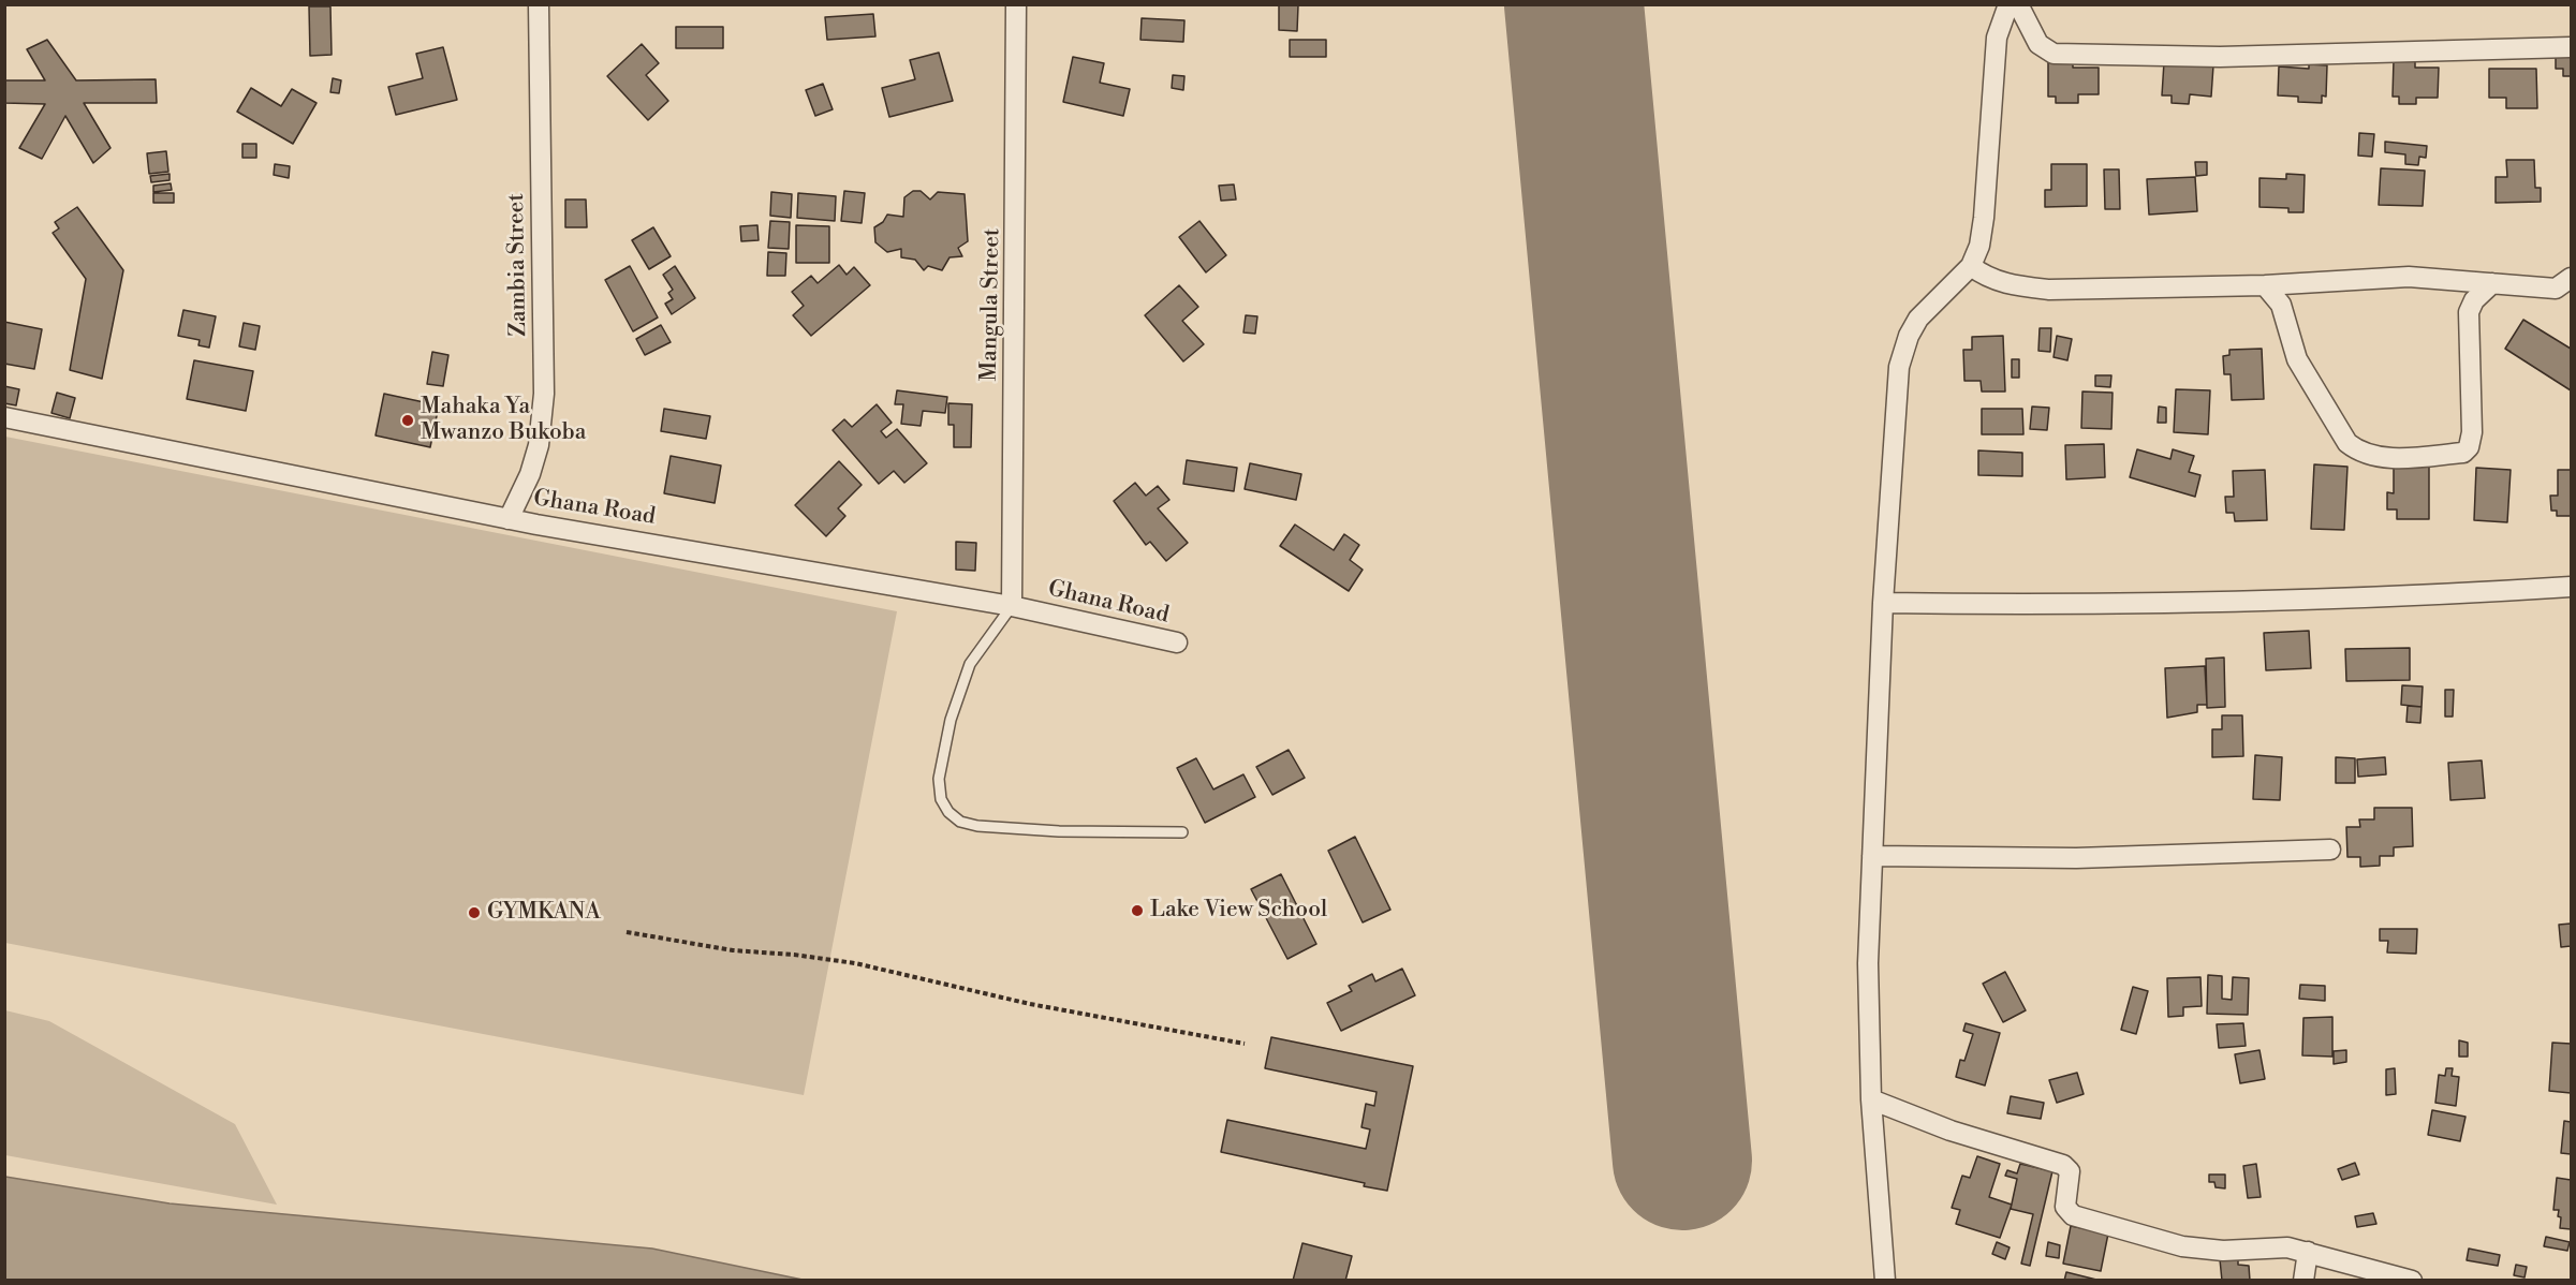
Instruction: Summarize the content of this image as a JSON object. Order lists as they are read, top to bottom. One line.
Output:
{"streets":{"street":["Zambia Street","Mangula Street","Ghana Road"]},"crossings":[["Zambia Street","Ghana Road"],["Mangula Street","Ghana Road"]],"places":["Mahaka Ya Mwanzo Bukoba","Lake View School","GYMKANA"]}
